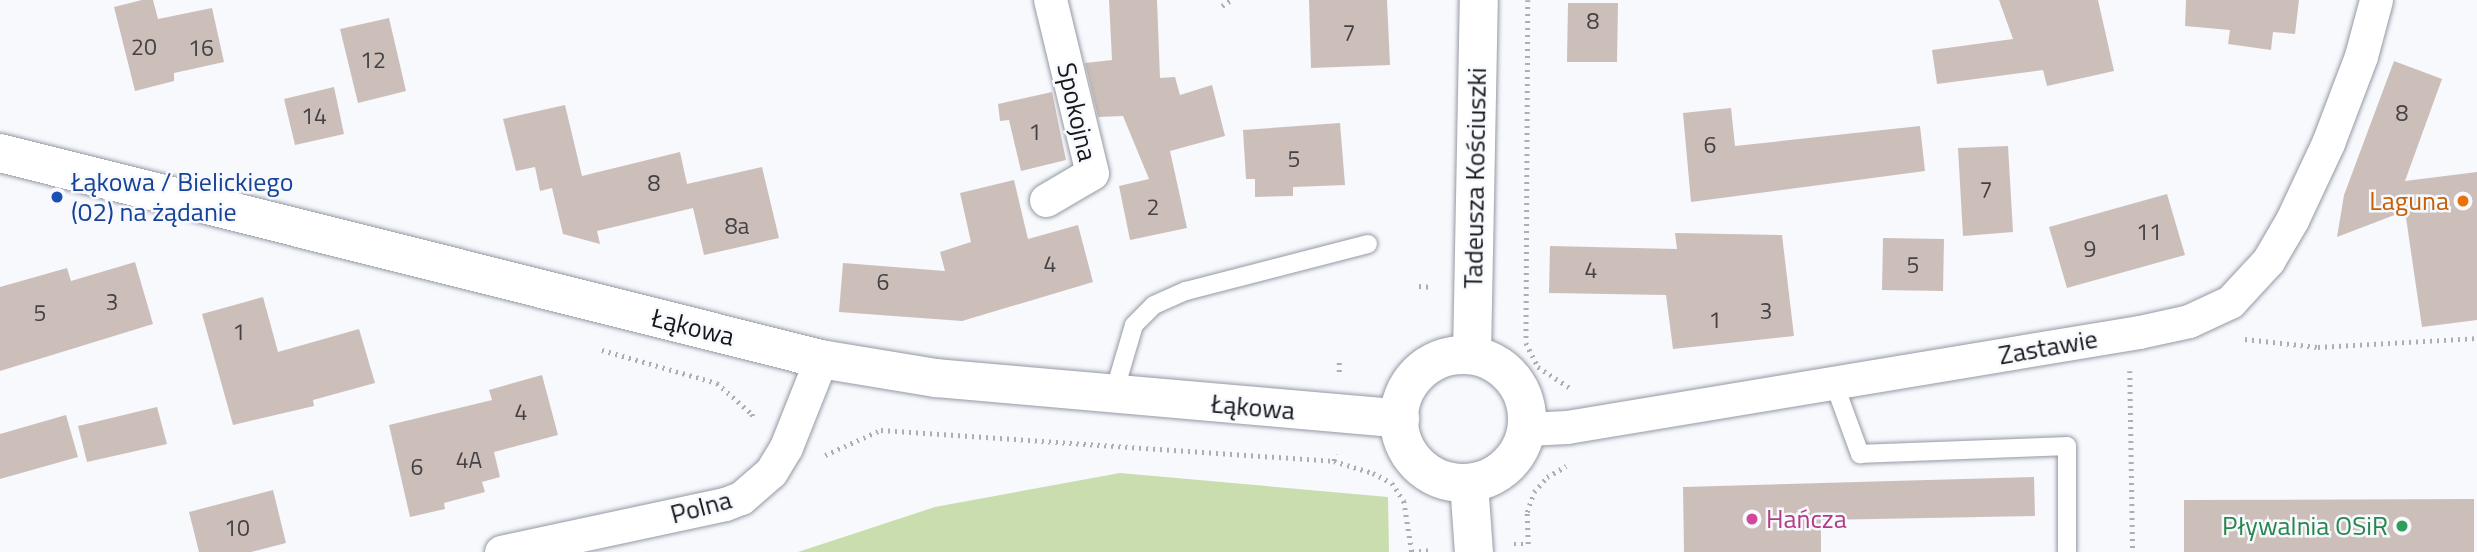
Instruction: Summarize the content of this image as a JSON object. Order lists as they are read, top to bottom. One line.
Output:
{"streets":{"street":["Spokojna","Tadeusza Kościuszki","Łąkowa","Zastawie","Polna"]},"crossings":[["Tadeusza Kościuszki","Łąkowa"],["Tadeusza Kościuszki","Zastawie"],["Łąkowa","Zastawie"],["Łąkowa","Polna"]],"places":["Łąkowa / Bielickiego (02) na żądanie","Laguna","Hańcza","Pływalnia OSiR"],"house_numbers":["8","7","20","16","12","8","14","1","6","5","8","7","2","8a","11","9","4","5","4","6","3","3","5","1","1","4","4A","6","10"]}
